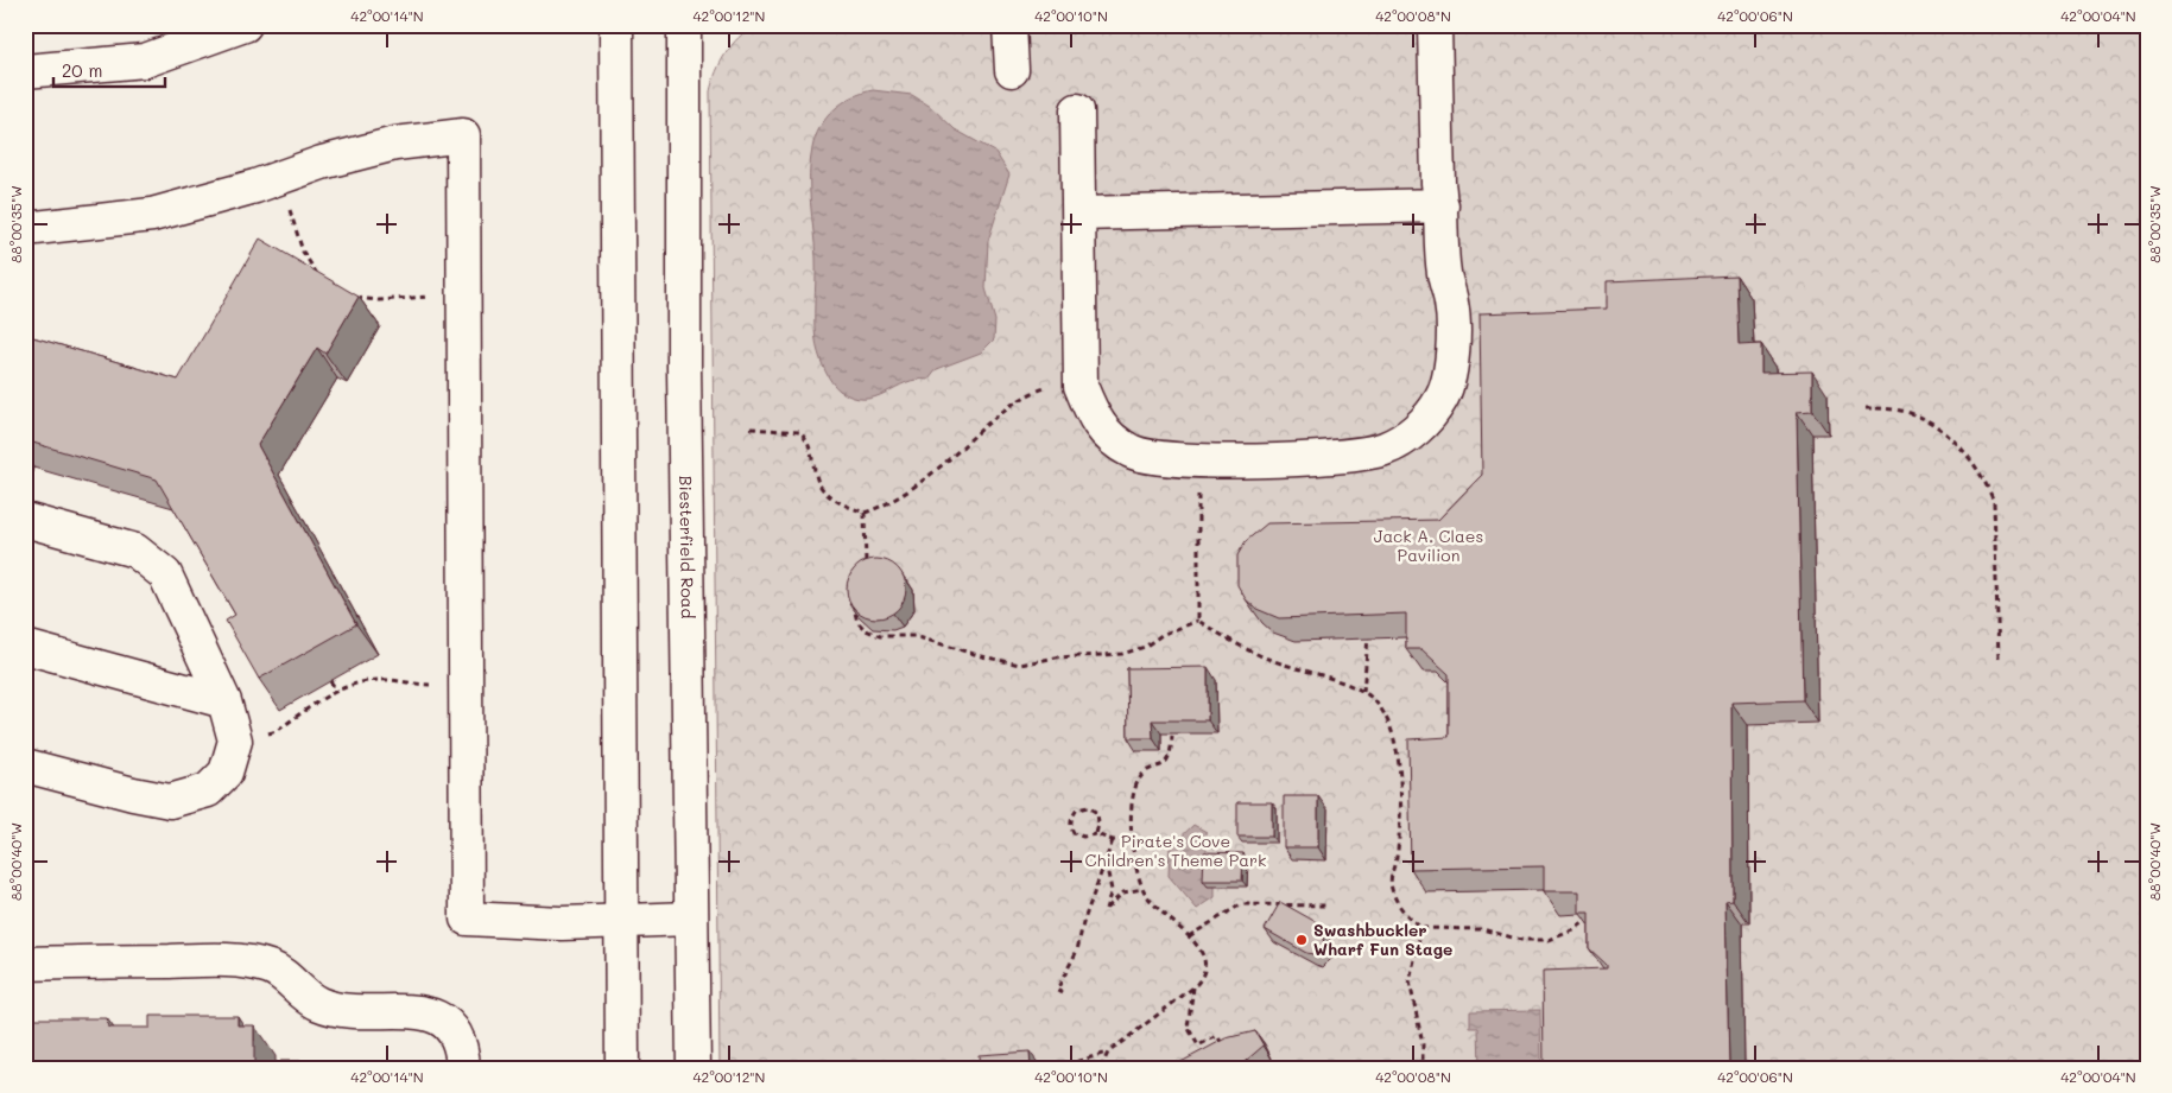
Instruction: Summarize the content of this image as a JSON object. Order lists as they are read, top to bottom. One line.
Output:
{"streets":{"main road":["Biesterfield Road"]},"parks":["Jack A. Claes Pavilion","Pirate's Cove Children's Theme Park"],"places":["Swashbuckler Wharf Fun Stage"],"scale_bar":"20 m","coordinates":["42°00'14\"N","42°00'12\"N","42°00'10\"N","42°00'08\"N","42°00'06\"N","42°00'04\"N","88°00'35\"W","88°00'40\"W"]}
